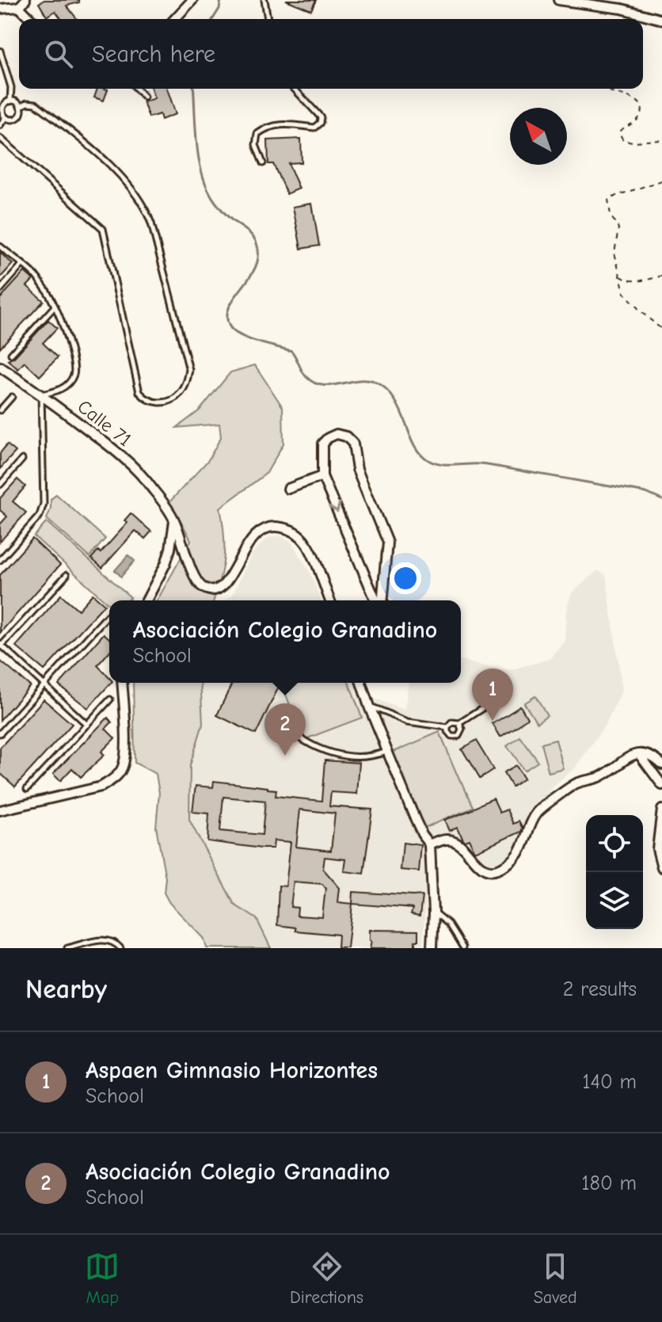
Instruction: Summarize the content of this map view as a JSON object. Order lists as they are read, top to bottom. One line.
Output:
{"streets":{"street":["Calle 71"]},"north":"top left","page":{"search":"Search here","popup":["Asociación Colegio Granadino","School"],"pins":["1","2"],"heading":["Nearby","2 results"],"list":[{"mark":"1","name":"Aspaen Gimnasio Horizontes","note":"School","value":"140 m"},{"mark":"2","name":"Asociación Colegio Granadino","note":"School","value":"180 m"}],"nav":["Map","Directions","Saved"]}}
